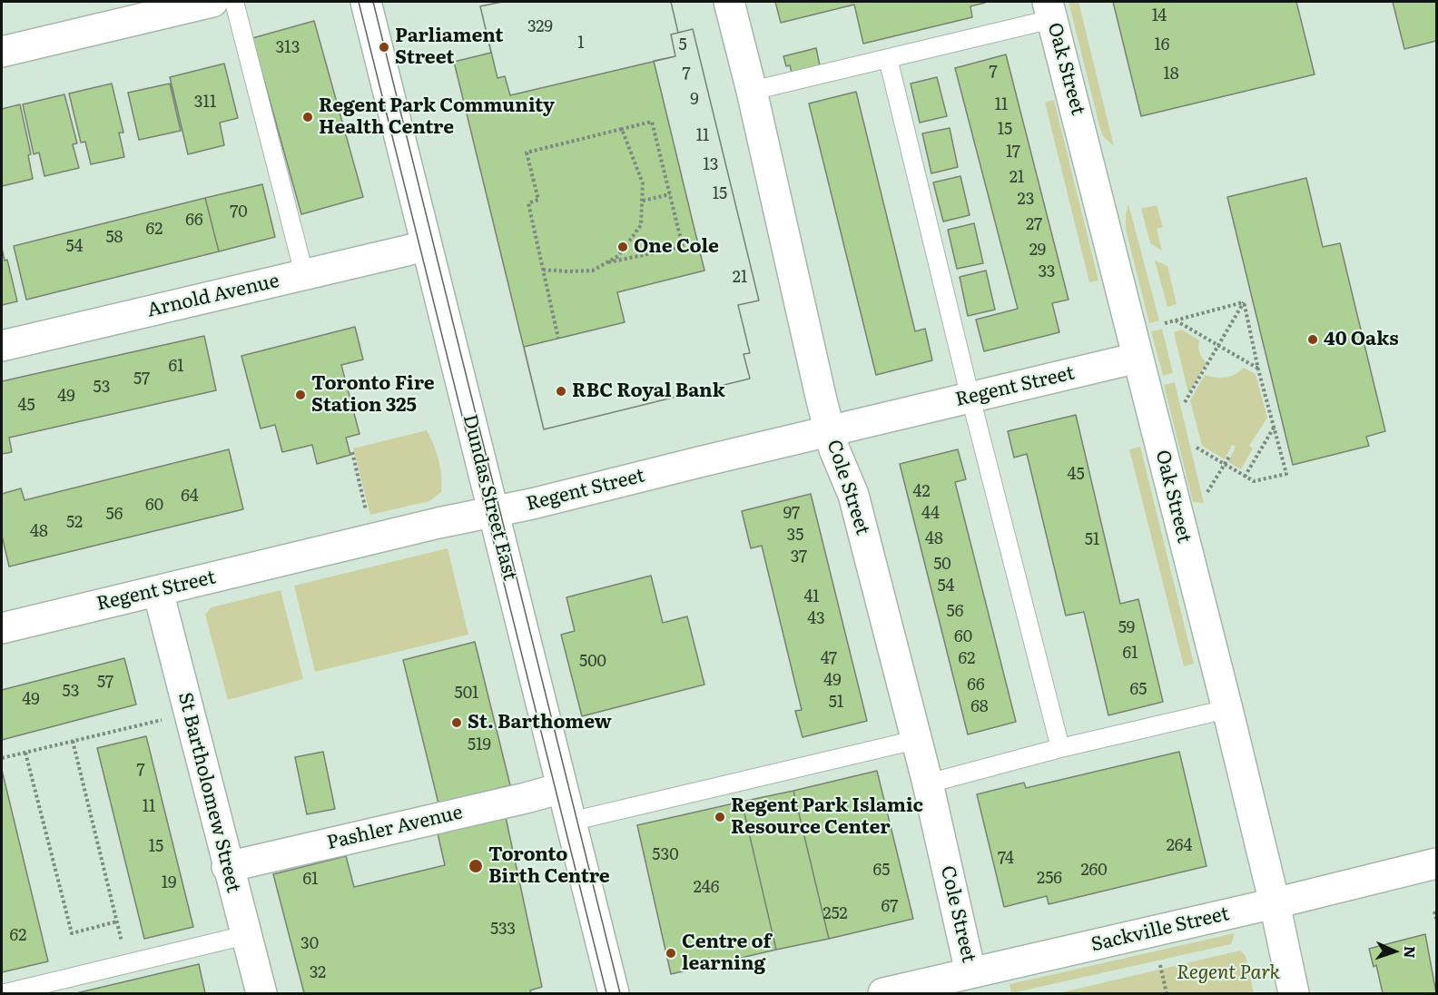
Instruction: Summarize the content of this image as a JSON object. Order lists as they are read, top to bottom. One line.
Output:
{"streets":{"street":["Oak Street","Arnold Avenue","Regent Street","Cole Street","Dundas Street East","St Bartholomew Street","Pashler Avenue","Sackville Street"]},"crossings":[["Oak Street","Regent Street"],["Oak Street","Sackville Street"],["Arnold Avenue","Dundas Street East"],["Regent Street","Cole Street"],["Regent Street","Dundas Street East"],["Regent Street","St Bartholomew Street"],["Cole Street","Sackville Street"],["Dundas Street East","Pashler Avenue"],["St Bartholomew Street","Pashler Avenue"]],"parks":["Regent Park"],"places":["Parliament Street","Regent Park Community Health Centre","One Cole","40 Oaks","RBC Royal Bank","Toronto Fire Station 325","St. Barthomew","Regent Park Islamic Resource Center","Toronto Birth Centre","Centre of learning"],"house_numbers":["14","329","1","5","16","313","7","7","18","9","311","11","15","11","17","13","21","15","23","70","66","27","62","58","54","29","33","21","61","57","53","49","45","45","42","64","60","97","44","56","52","48","35","48","51","37","50","54","41","56","43","59","60","61","47","62","500","49","57","66","65","53","501","49","51","68","519","7","11","264","15","530","74","65","260","256","61","19","246","67","252","533","62","30","32"],"north":"right"}
